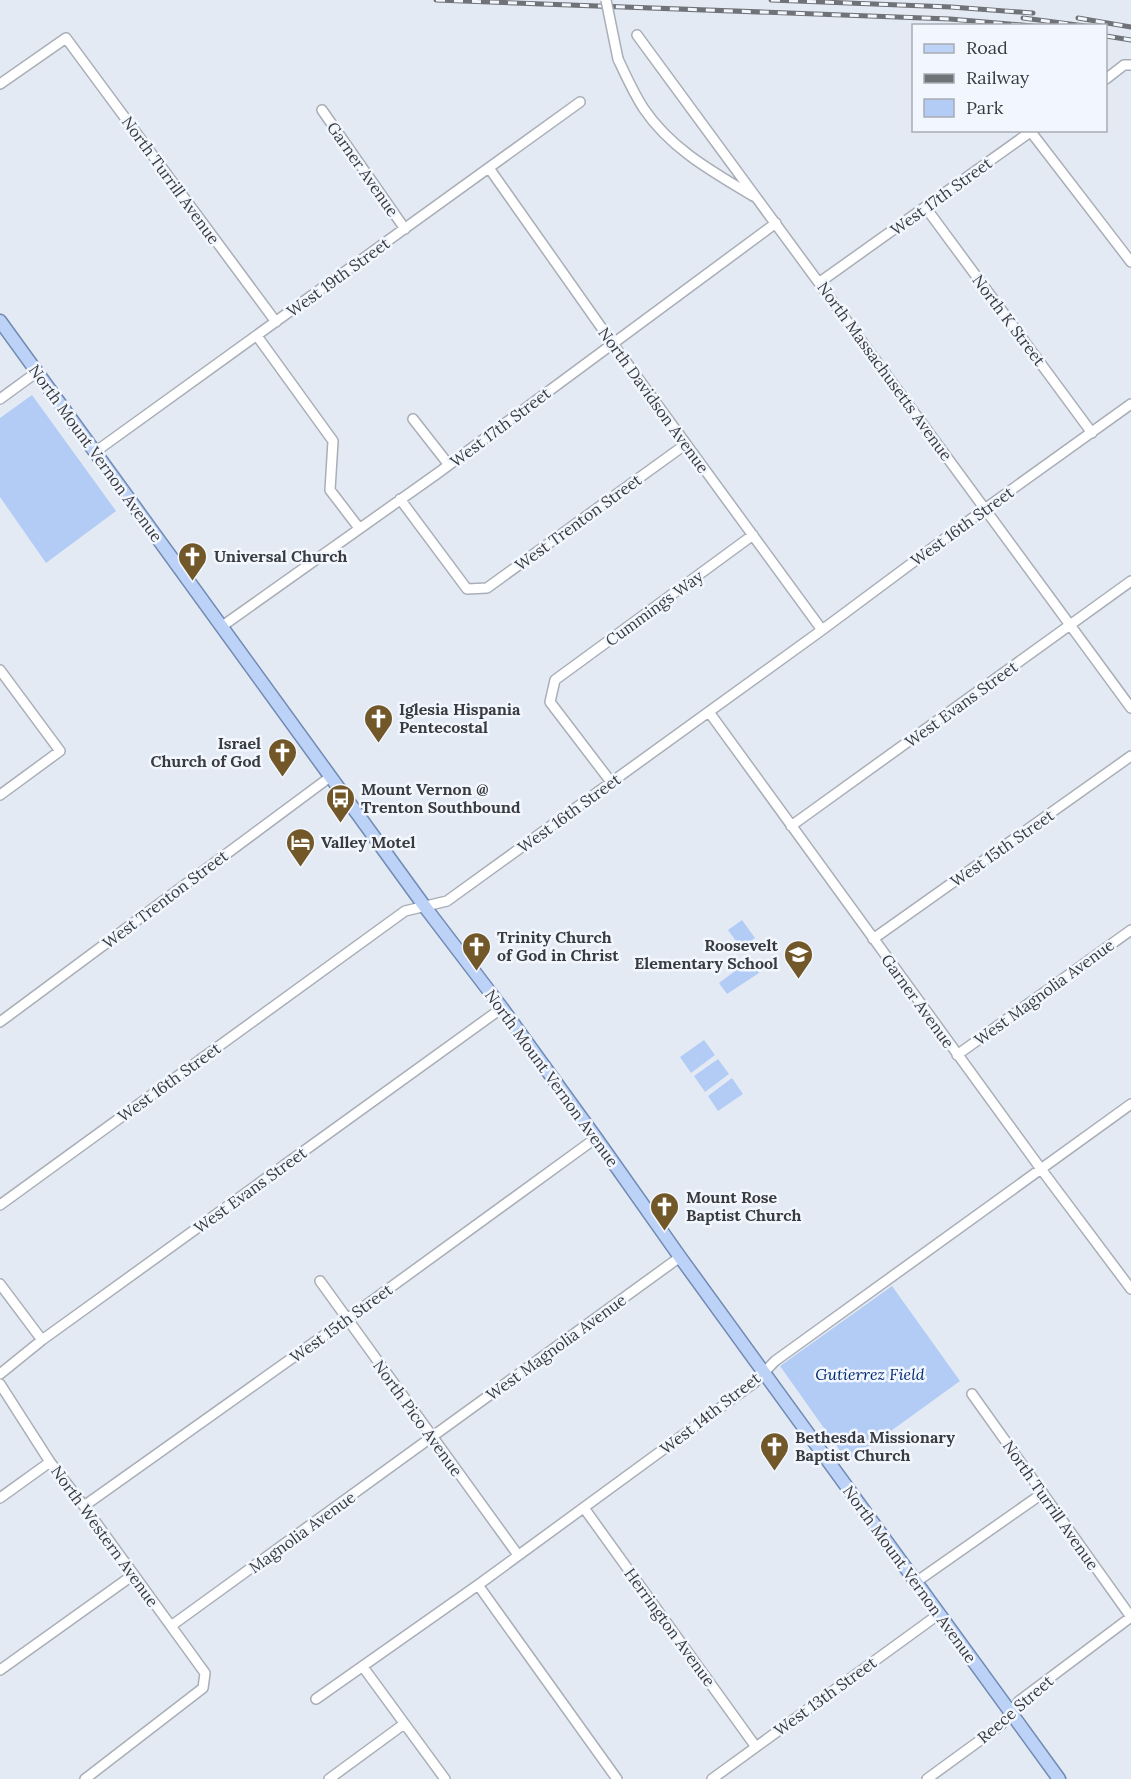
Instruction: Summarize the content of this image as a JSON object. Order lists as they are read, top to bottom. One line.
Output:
{"streets":{"main road":["North Mount Vernon Avenue"],"street":["Garner Avenue","North Turrill Avenue","West 17th Street","West 19th Street","North K Street","North Massachusetts Avenue","North Davidson Avenue","West Trenton Street","West 16th Street","Cummings Way","West Evans Street","West 15th Street","West Magnolia Avenue","West 14th Street","North Pico Avenue","Magnolia Avenue","North Western Avenue","Herrington Avenue","West 13th Street","Reece Street"]},"crossings":[["Garner Avenue","West 19th Street"],["Garner Avenue","West 16th Street"],["Garner Avenue","West Evans Street"],["Garner Avenue","West 15th Street"],["Garner Avenue","West Magnolia Avenue"],["Garner Avenue","West 14th Street"],["North Turrill Avenue","West 19th Street"],["North Turrill Avenue","Reece Street"],["West 17th Street","North K Street"],["West 17th Street","North Massachusetts Avenue"],["West 17th Street","North Davidson Avenue"],["West 17th Street","North Mount Vernon Avenue"],["West 17th Street","West Trenton Street"],["West 19th Street","North Davidson Avenue"],["West 19th Street","North Mount Vernon Avenue"],["North K Street","West 16th Street"],["North Massachusetts Avenue","West 16th Street"],["North Massachusetts Avenue","West Evans Street"],["North Davidson Avenue","West Trenton Street"],["North Davidson Avenue","West 16th Street"],["North Davidson Avenue","Cummings Way"],["North Mount Vernon Avenue","West Trenton Street"],["North Mount Vernon Avenue","West 16th Street"],["North Mount Vernon Avenue","West Evans Street"],["North Mount Vernon Avenue","West 15th Street"],["North Mount Vernon Avenue","West Magnolia Avenue"],["North Mount Vernon Avenue","West 14th Street"],["North Mount Vernon Avenue","West 13th Street"],["North Mount Vernon Avenue","Reece Street"],["West 16th Street","Cummings Way"],["West 15th Street","North Pico Avenue"],["West 15th Street","North Western Avenue"],["West Magnolia Avenue","North Pico Avenue"],["West Magnolia Avenue","Magnolia Avenue"],["West 14th Street","North Pico Avenue"],["West 14th Street","Herrington Avenue"],["North Pico Avenue","Magnolia Avenue"],["Magnolia Avenue","North Western Avenue"],["Herrington Avenue","West 13th Street"]],"parks":["Gutierrez Field"],"places":{"church":["Universal Church","Iglesia Hispania Pentecostal","Israel Church of God","Trinity Church of God in Christ","Mount Rose Baptist Church","Bethesda Missionary Baptist Church"],"bus stop":["Mount Vernon @ Trenton Southbound"],"hotel":["Valley Motel"],"school or university":["Roosevelt Elementary School"]},"legend":["Road","Railway","Park"]}
